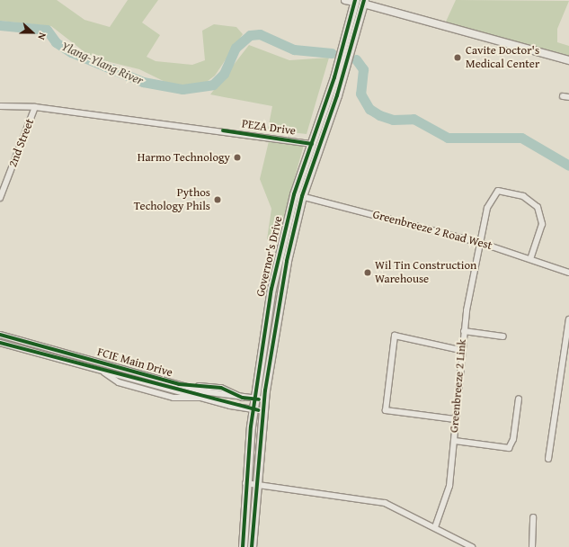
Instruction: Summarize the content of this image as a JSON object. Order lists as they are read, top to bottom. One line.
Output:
{"streets":{"main road":["Governor's Drive"],"street":["PEZA Drive","2nd Street","Greenbreeze 2 Road West","FCIE Main Drive","Greenbreeze 2 Link"]},"crossings":[["PEZA Drive","2nd Street"],["PEZA Drive","Governor's Drive"],["Greenbreeze 2 Road West","Governor's Drive"],["Greenbreeze 2 Road West","Greenbreeze 2 Link"],["Governor's Drive","FCIE Main Drive"]],"water":["Ylang-Ylang River"],"places":["Cavite Doctor's Medical Center","Harmo Technology","Pythos Techology Phils","Wil Tin Construction Warehouse"],"north":"right"}
